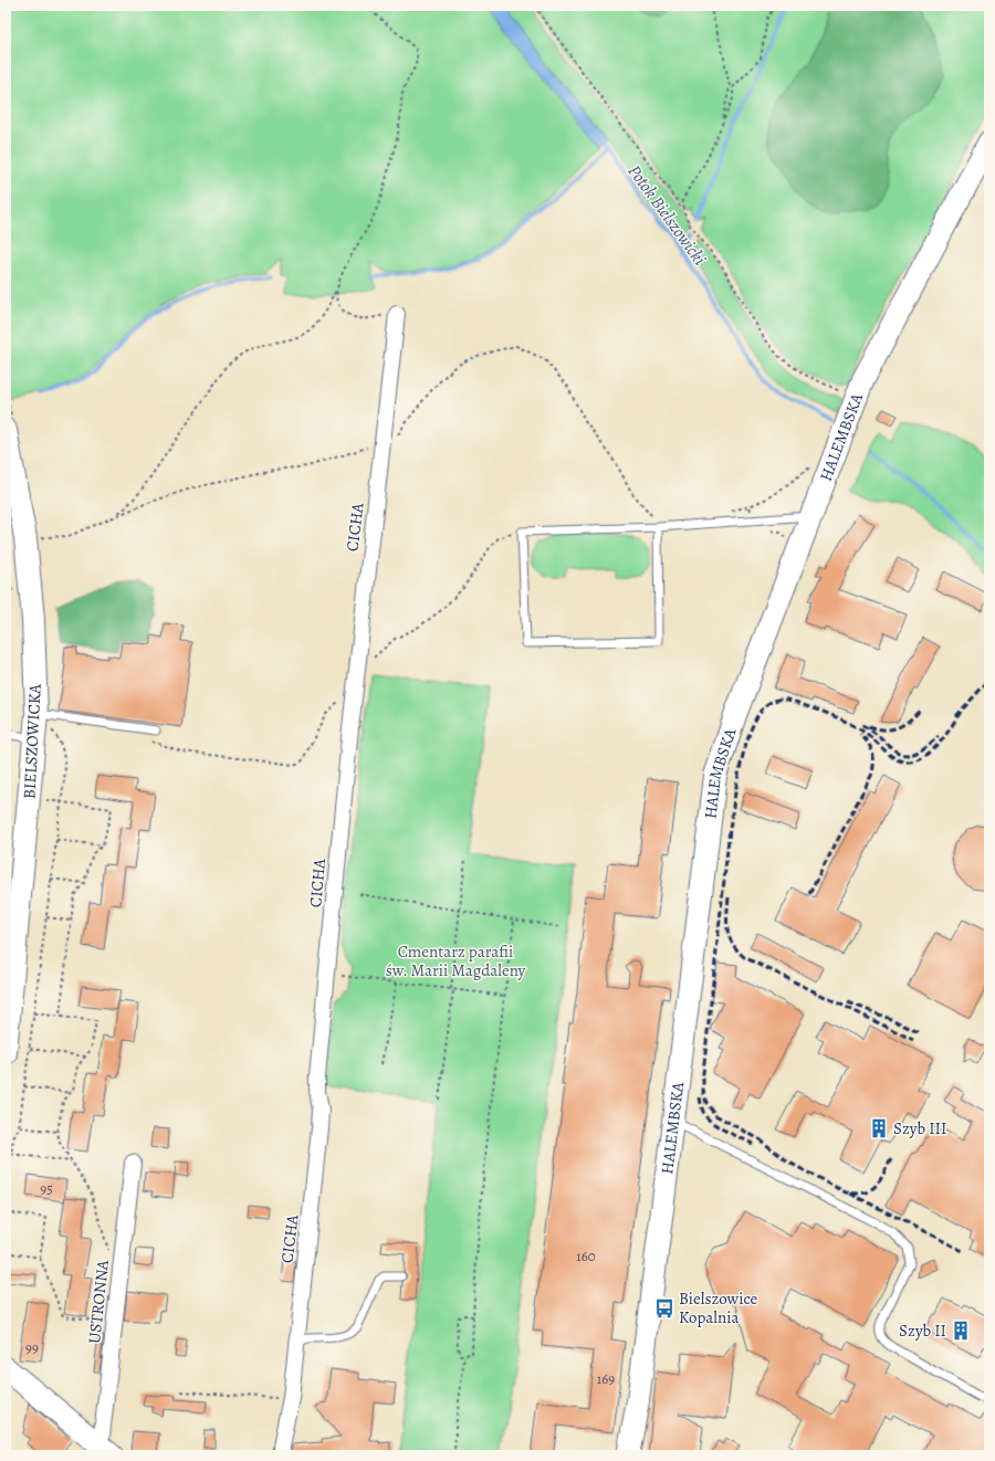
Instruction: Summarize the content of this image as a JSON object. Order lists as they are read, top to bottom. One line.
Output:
{"streets":{"street":["HALEMBSKA","CICHA","BIELSZOWICKA","USTRONNA"]},"water":["Potok Bielszowicki"],"parks":["Cmentarz parafii św. Marii Magdaleny"],"places":{"building":["Szyb III","Szyb II"],"bus stop":["Bielszowice Kopalnia"]},"house_numbers":["95","160","99","169"]}
